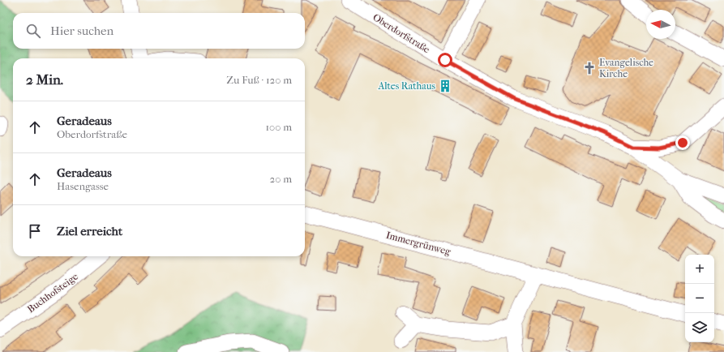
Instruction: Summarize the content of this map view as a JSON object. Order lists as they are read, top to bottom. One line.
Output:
{"streets":{"street":["Oberdorfstraße","Immergrünweg","Buchhofsteige"]},"places":{"church":["Evangelische Kirche"],"building":["Altes Rathaus"]},"north":"left","page":{"search":"Hier suchen","heading":["2 Min.","Zu Fuß · 120 m"],"list":[["Geradeaus","Oberdorfstraße","100 m"],["Geradeaus","Hasengasse","20 m"],"Ziel erreicht"],"map_buttons":["+","−"]}}
